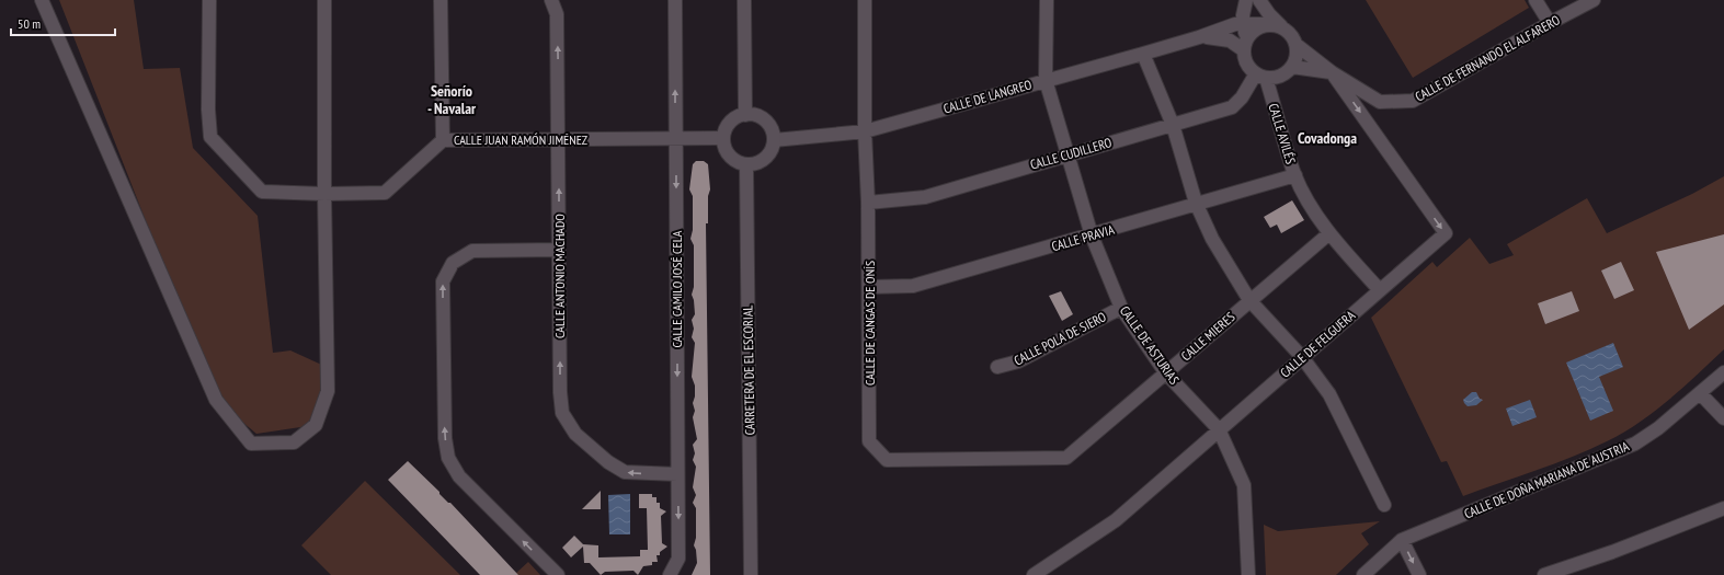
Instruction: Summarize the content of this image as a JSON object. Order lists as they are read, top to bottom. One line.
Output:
{"streets":{"street":["CALLE DE FERNANDO EL ALFARERO","CALLE DE LANGREO","CALLE AVILÉS","CALLE JUAN RAMÓN JIMÉNEZ","CALLE CUDILLERO","CALLE PRAVIA","CALLE ANTONIO MACHADO","CALLE CAMILO JOSÉ CELA","CALLE DE CANGAS DE ONÍS","CALLE MIERES","CALLE POLA DE SIERO","CALLE DE FELGUERA","CALLE DE ASTURIAS","CARRETERA DE EL ESCORIAL","CALLE DE DOÑA MARIANA DE AUSTRIA"]},"crossings":[["CALLE DE FERNANDO EL ALFARERO","CALLE DE LANGREO"],["CALLE DE FERNANDO EL ALFARERO","CALLE AVILÉS"],["CALLE DE FERNANDO EL ALFARERO","CALLE CUDILLERO"],["CALLE DE FERNANDO EL ALFARERO","CALLE DE FELGUERA"],["CALLE DE LANGREO","CALLE AVILÉS"],["CALLE DE LANGREO","CALLE JUAN RAMÓN JIMÉNEZ"],["CALLE DE LANGREO","CALLE CUDILLERO"],["CALLE DE LANGREO","CALLE DE CANGAS DE ONÍS"],["CALLE DE LANGREO","CALLE DE ASTURIAS"],["CALLE DE LANGREO","CARRETERA DE EL ESCORIAL"],["CALLE AVILÉS","CALLE CUDILLERO"],["CALLE AVILÉS","CALLE PRAVIA"],["CALLE AVILÉS","CALLE MIERES"],["CALLE AVILÉS","CALLE DE FELGUERA"],["CALLE JUAN RAMÓN JIMÉNEZ","CALLE ANTONIO MACHADO"],["CALLE JUAN RAMÓN JIMÉNEZ","CALLE CAMILO JOSÉ CELA"],["CALLE JUAN RAMÓN JIMÉNEZ","CARRETERA DE EL ESCORIAL"],["CALLE CUDILLERO","CALLE DE CANGAS DE ONÍS"],["CALLE CUDILLERO","CALLE DE ASTURIAS"],["CALLE PRAVIA","CALLE DE CANGAS DE ONÍS"],["CALLE PRAVIA","CALLE DE ASTURIAS"],["CALLE ANTONIO MACHADO","CALLE CAMILO JOSÉ CELA"],["CALLE DE CANGAS DE ONÍS","CALLE MIERES"],["CALLE MIERES","CALLE DE ASTURIAS"],["CALLE POLA DE SIERO","CALLE DE ASTURIAS"],["CALLE DE FELGUERA","CALLE DE ASTURIAS"]],"one_way":["CALLE ANTONIO MACHADO"],"districts":["Señorío - Navalar","Covadonga"],"scale_bar":"50 m"}
